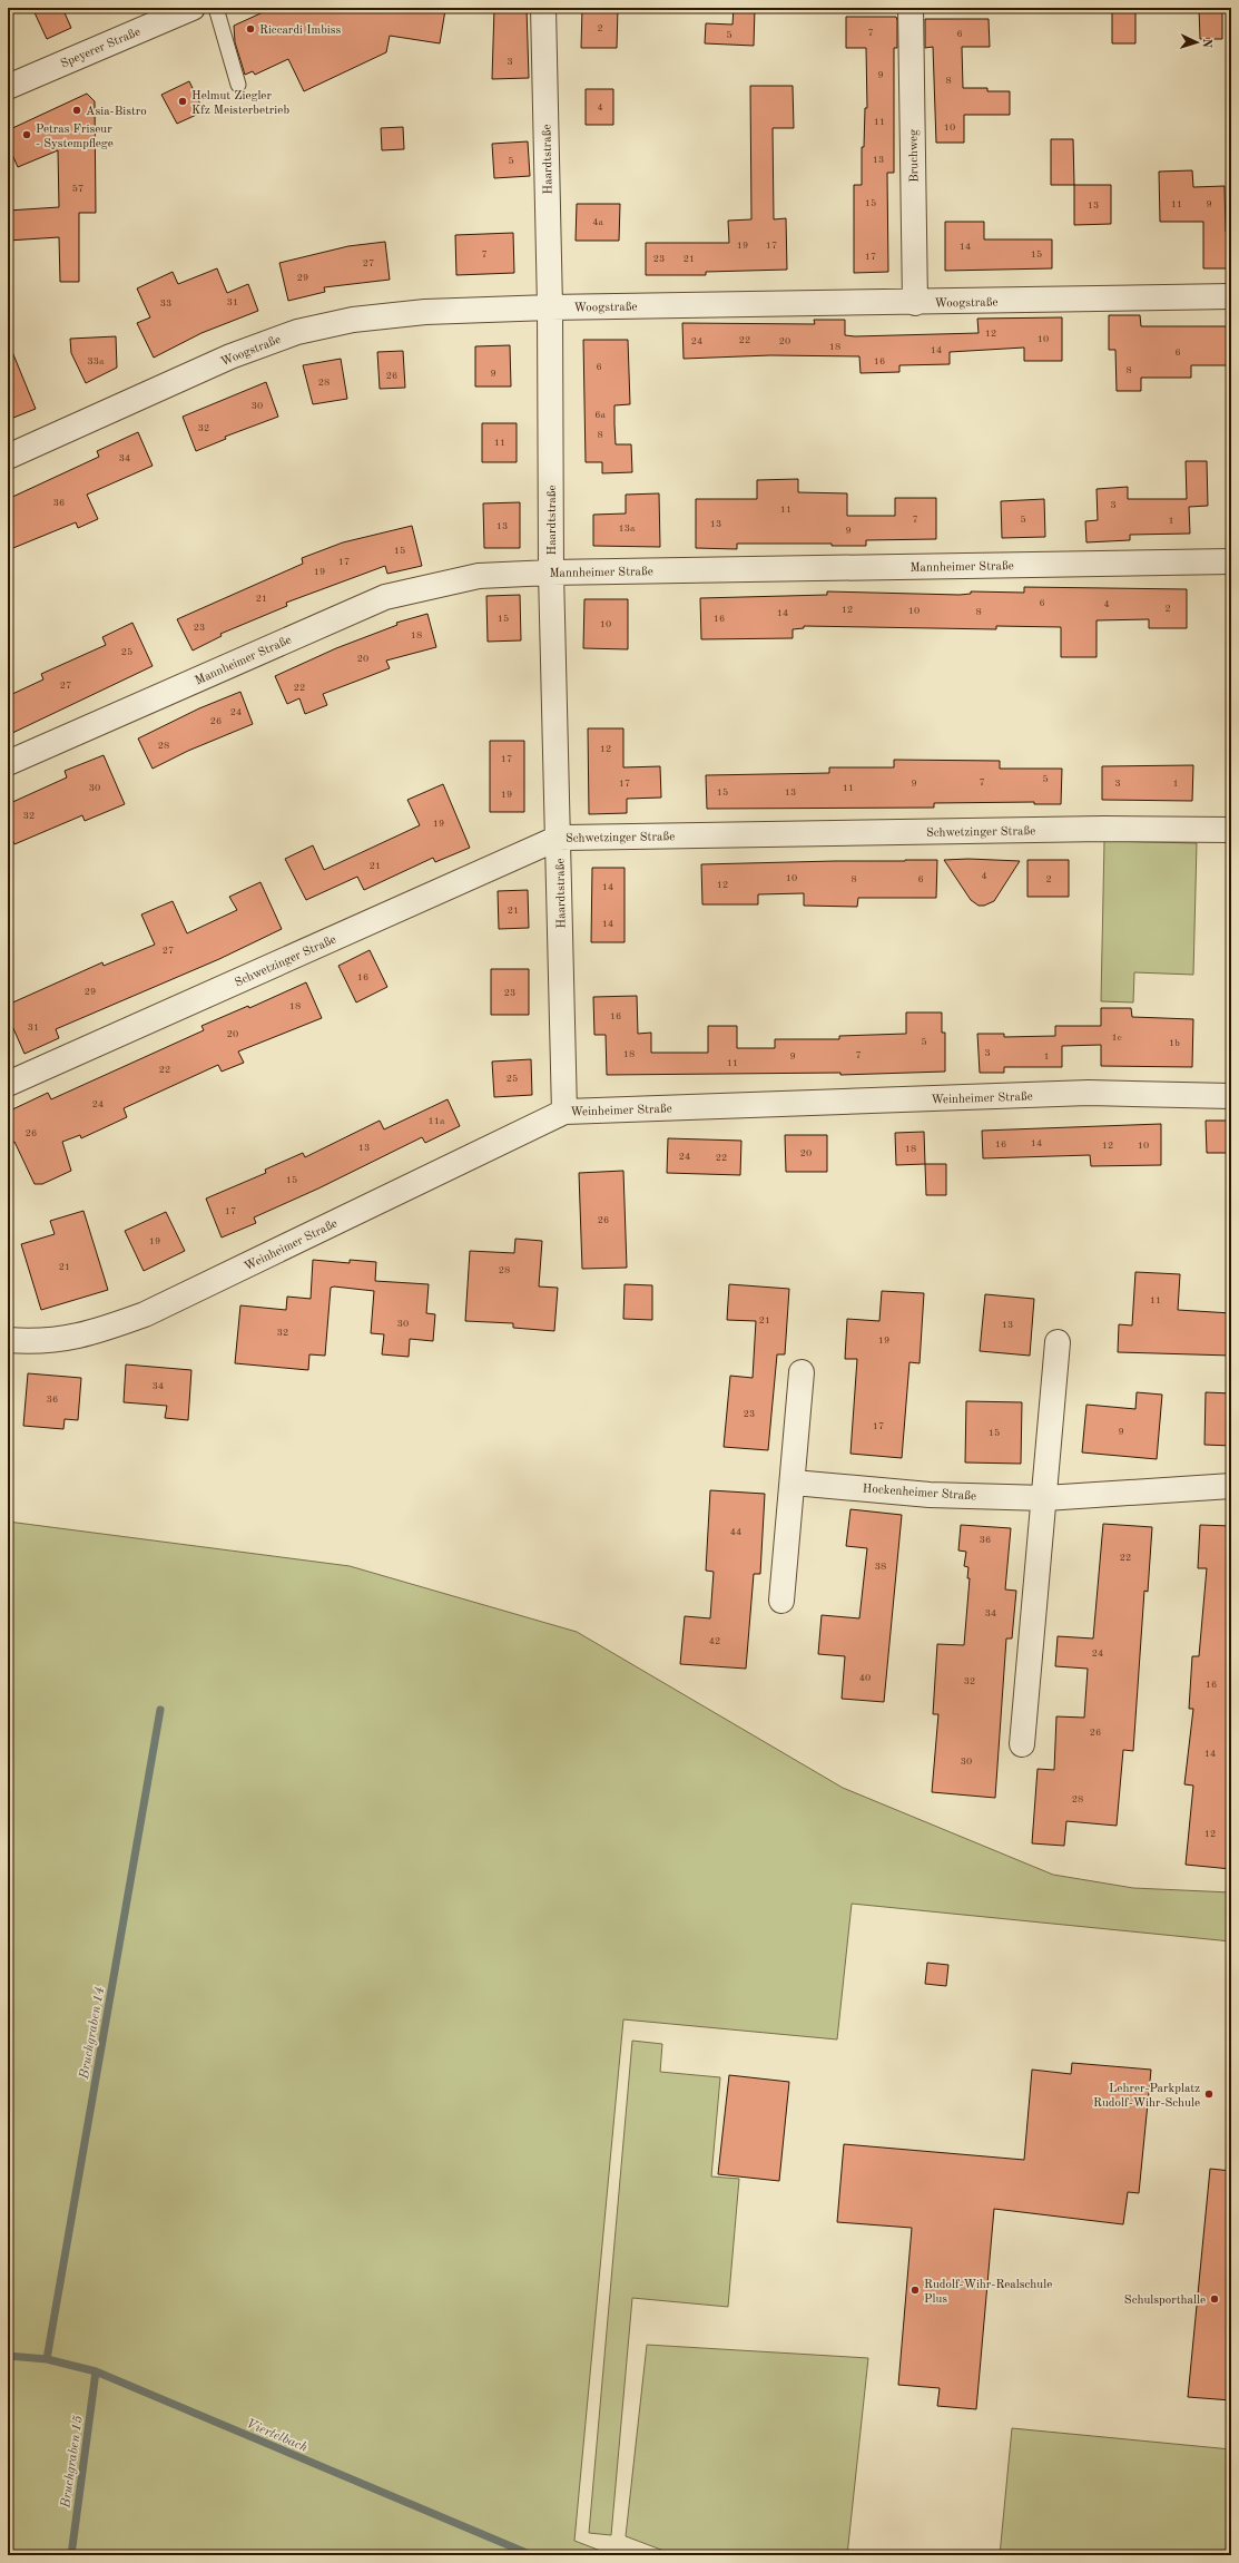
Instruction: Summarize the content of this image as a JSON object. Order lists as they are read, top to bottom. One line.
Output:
{"streets":{"street":["Speyerer Straße","Bruchweg","Haardtstraße","Woogstraße","Mannheimer Straße","Schwetzinger Straße","Weinheimer Straße","Hockenheimer Straße"]},"crossings":[["Bruchweg","Woogstraße"],["Haardtstraße","Woogstraße"],["Haardtstraße","Mannheimer Straße"],["Haardtstraße","Schwetzinger Straße"],["Haardtstraße","Weinheimer Straße"]],"water":["Bruchgraben 14","Viertelbach","Bruchgraben 15"],"places":["Riccardi Imbiss","Helmut Ziegler Kfz Meisterbetrieb","Asia-Bistro","Petras Friseur - Systempflege","Lehrer-Parkplatz Rudolf-Wihr-Schule","Rudolf-Wihr-Realschule Plus","Schulsporthalle"],"house_numbers":["2","7","6","5","3","9","8","4","11","10","13","5","57","15","11","9","13","4a","19","17","14","7","15","17","23","21","27","29","31","33","12","10","22","24","20","18","14","6","33a","16","6","8","9","26","28","30","6a","32","8","11","34","36","3","11","7","5","1","13","13","13a","9","15","17","19","21","6","4","2","12","10","8","14","15","16","10","23","18","25","20","27","22","24","26","28","12","17","5","7","17","9","3","1","30","11","15","13","19","32","19","21","4","10","8","6","2","12","14","21","14","27","16","29","23","18","16","31","20","1c","5","1b","3","18","7","9","1","11","22","25","24","11a","26","14","16","12","10","13","18","20","24","22","15","17","26","19","21","28","11","21","30","13","32","19","34","36","23","17","9","15","44","36","22","38","34","42","24","40","32","16","26","14","30","28","12"],"north":"right"}
